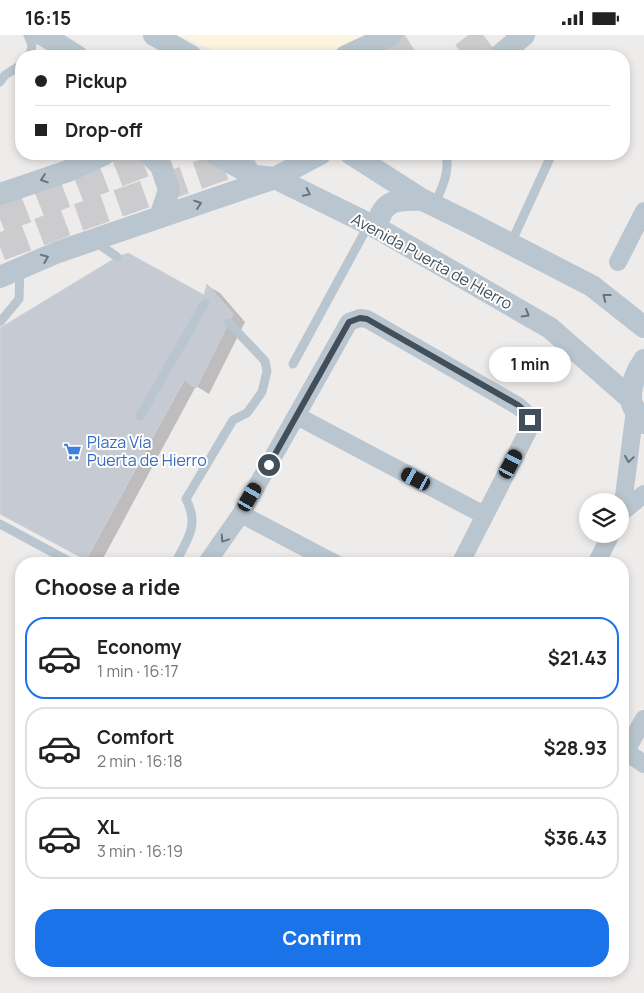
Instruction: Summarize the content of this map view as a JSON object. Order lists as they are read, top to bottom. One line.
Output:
{"streets":{"street":["Avenida Puerta de Hierro"]},"places":{"supermarket":["Plaza Vía Puerta de Hierro"]},"page":{"status":"16:15","banner":["Pickup","Drop-off"],"bubble":"1 min","heading":"Choose a ride","list":[{"name":"Economy","note":"1 min · 16:17","value":"$21.43"},{"name":"Comfort","note":"2 min · 16:18","value":"$28.93"},{"name":"XL","note":"3 min · 16:19","value":"$36.43"}],"buttons":"Confirm"}}
